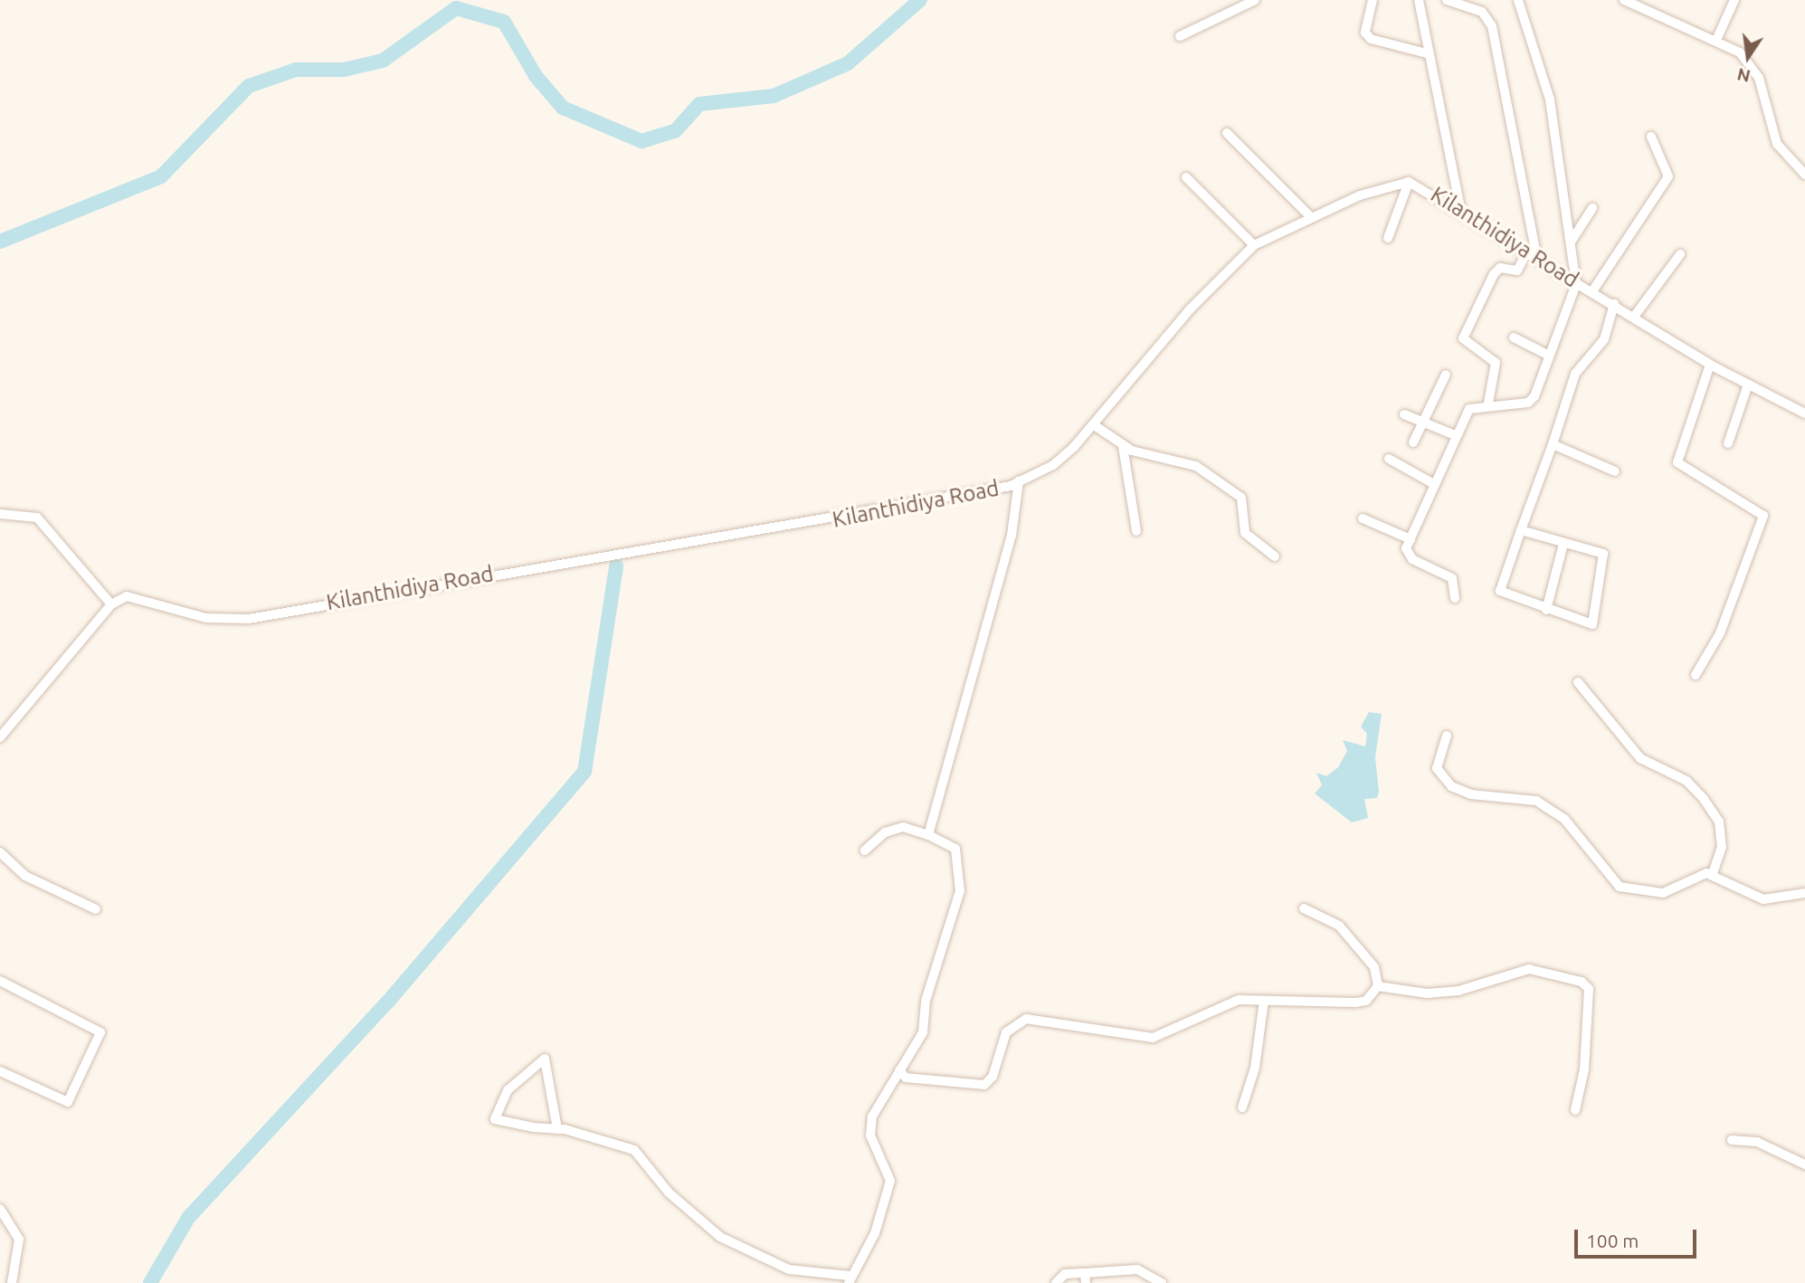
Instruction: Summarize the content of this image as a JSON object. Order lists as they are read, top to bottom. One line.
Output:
{"streets":{"street":["Kilanthidiya Road"]},"scale_bar":"100 m","north":"bottom"}
